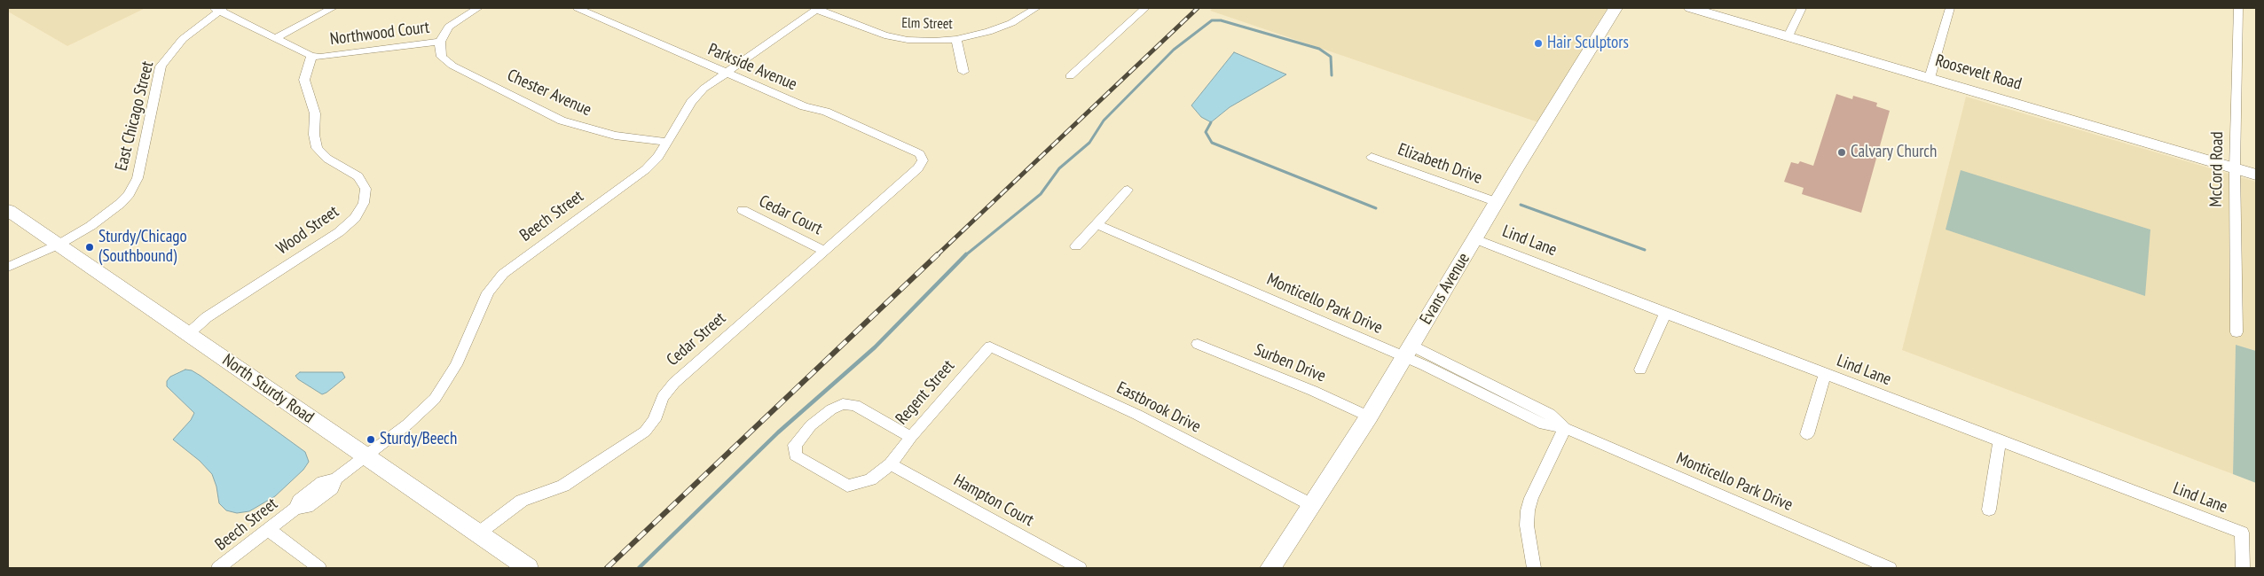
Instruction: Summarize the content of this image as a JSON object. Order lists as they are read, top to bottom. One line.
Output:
{"streets":{"street":["Elm Street","Northwood Court","Parkside Avenue","Roosevelt Road","Chester Avenue","East Chicago Street","Elizabeth Drive","McCord Road","Cedar Court","Beech Street","Wood Street","Lind Lane","Evans Avenue","Monticello Park Drive","Cedar Street","Surben Drive","North Sturdy Road","Regent Street","Eastbrook Drive","Hampton Court"]},"crossings":[["Elm Street","Beech Street"],["Northwood Court","Chester Avenue"],["Northwood Court","East Chicago Street"],["Northwood Court","Wood Street"],["Parkside Avenue","Beech Street"],["Parkside Avenue","Cedar Street"],["Roosevelt Road","McCord Road"],["Chester Avenue","Beech Street"],["East Chicago Street","North Sturdy Road"],["Elizabeth Drive","Evans Avenue"],["Cedar Court","Cedar Street"],["Beech Street","North Sturdy Road"],["Wood Street","North Sturdy Road"],["Lind Lane","Evans Avenue"],["Evans Avenue","Monticello Park Drive"],["Evans Avenue","Surben Drive"],["Evans Avenue","Eastbrook Drive"],["Cedar Street","North Sturdy Road"],["Regent Street","Eastbrook Drive"],["Regent Street","Hampton Court"]],"places":["Hair Sculptors","Calvary Church","Sturdy/Chicago (Southbound)","Sturdy/Beech"]}
